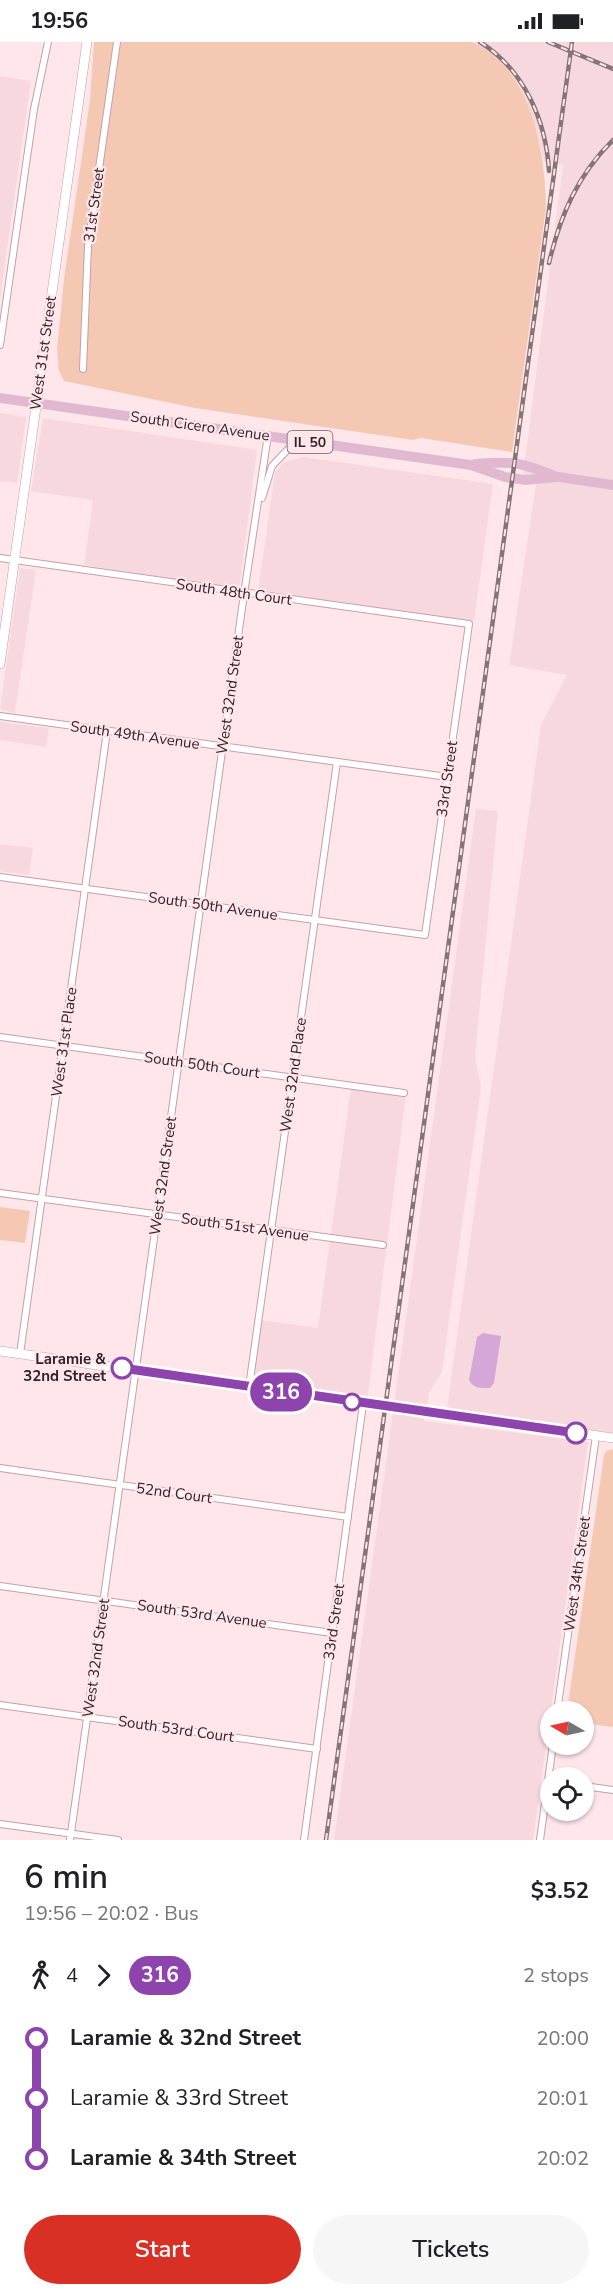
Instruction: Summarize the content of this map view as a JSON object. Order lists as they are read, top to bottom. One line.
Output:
{"streets":{"main road":["West 31st Street","South Cicero Avenue","IL 50"],"street":["31st Street","South 48th Court","West 32nd Street","South 49th Avenue","33rd Street","South 50th Avenue","West 31st Place","South 50th Court","West 32nd Place","South 51st Avenue","52nd Court","West 34th Street","South 53rd Avenue","South 53rd Court"]},"crossings":[["West 31st Street","South Cicero Avenue"],["West 31st Street","South 48th Court"],["South Cicero Avenue","West 32nd Street"],["South 48th Court","West 32nd Street"],["South 48th Court","33rd Street"],["West 32nd Street","South 49th Avenue"],["West 32nd Street","South 50th Avenue"],["West 32nd Street","South 50th Court"],["West 32nd Street","South 51st Avenue"],["West 32nd Street","52nd Court"],["West 32nd Street","South 53rd Avenue"],["West 32nd Street","South 53rd Court"],["South 49th Avenue","33rd Street"],["South 49th Avenue","West 31st Place"],["South 49th Avenue","West 32nd Place"],["33rd Street","South 50th Avenue"],["33rd Street","52nd Court"],["33rd Street","South 53rd Avenue"],["33rd Street","South 53rd Court"],["South 50th Avenue","West 31st Place"],["South 50th Avenue","West 32nd Place"],["West 31st Place","South 50th Court"],["West 31st Place","South 51st Avenue"],["South 50th Court","West 32nd Place"],["West 32nd Place","South 51st Avenue"]],"places":["Laramie & 32nd Street"],"lines":["bus line 316"],"north":"left","page":{"status":"19:56","on_map":"316","heading":["6 min","19:56 – 20:02 · Bus","$3.52"],"legs":["4","316","2 stops"],"list":[{"name":"Laramie & 32nd Street","value":"20:00"},{"name":"Laramie & 33rd Street","value":"20:01"},{"name":"Laramie & 34th Street","value":"20:02"}],"buttons":["Start","Tickets"]}}
